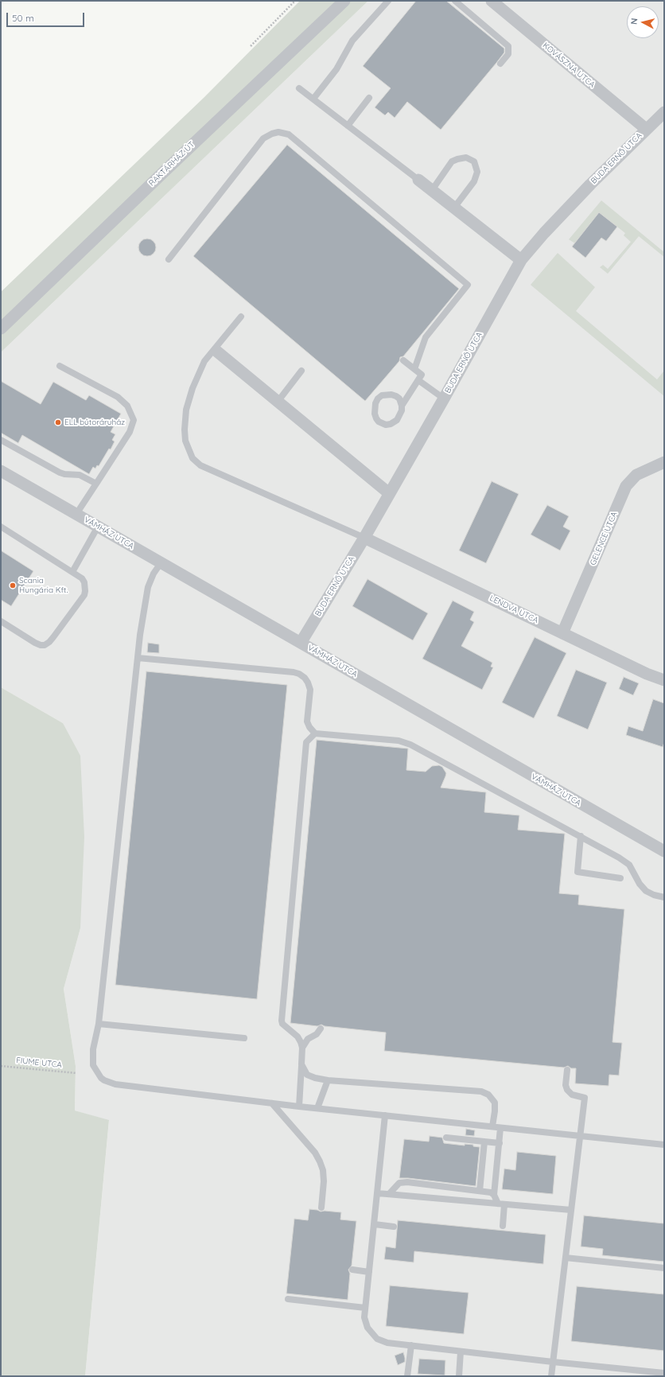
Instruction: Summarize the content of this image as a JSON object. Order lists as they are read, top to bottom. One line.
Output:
{"streets":{"street":["KOVÁSZNA UTCA","BUDA ERNŐ UTCA","RAKTÁRHÁZ ÚT","VÁMHÁZ UTCA","GELENCE UTCA","LENDVA UTCA"],"path":["FIUME UTCA"]},"crossings":[["KOVÁSZNA UTCA","BUDA ERNŐ UTCA"],["BUDA ERNŐ UTCA","VÁMHÁZ UTCA"],["BUDA ERNŐ UTCA","LENDVA UTCA"],["GELENCE UTCA","LENDVA UTCA"]],"places":["ELL bútoráruház","Scania Hungária Kft."],"scale_bar":"50 m","north":"left"}
